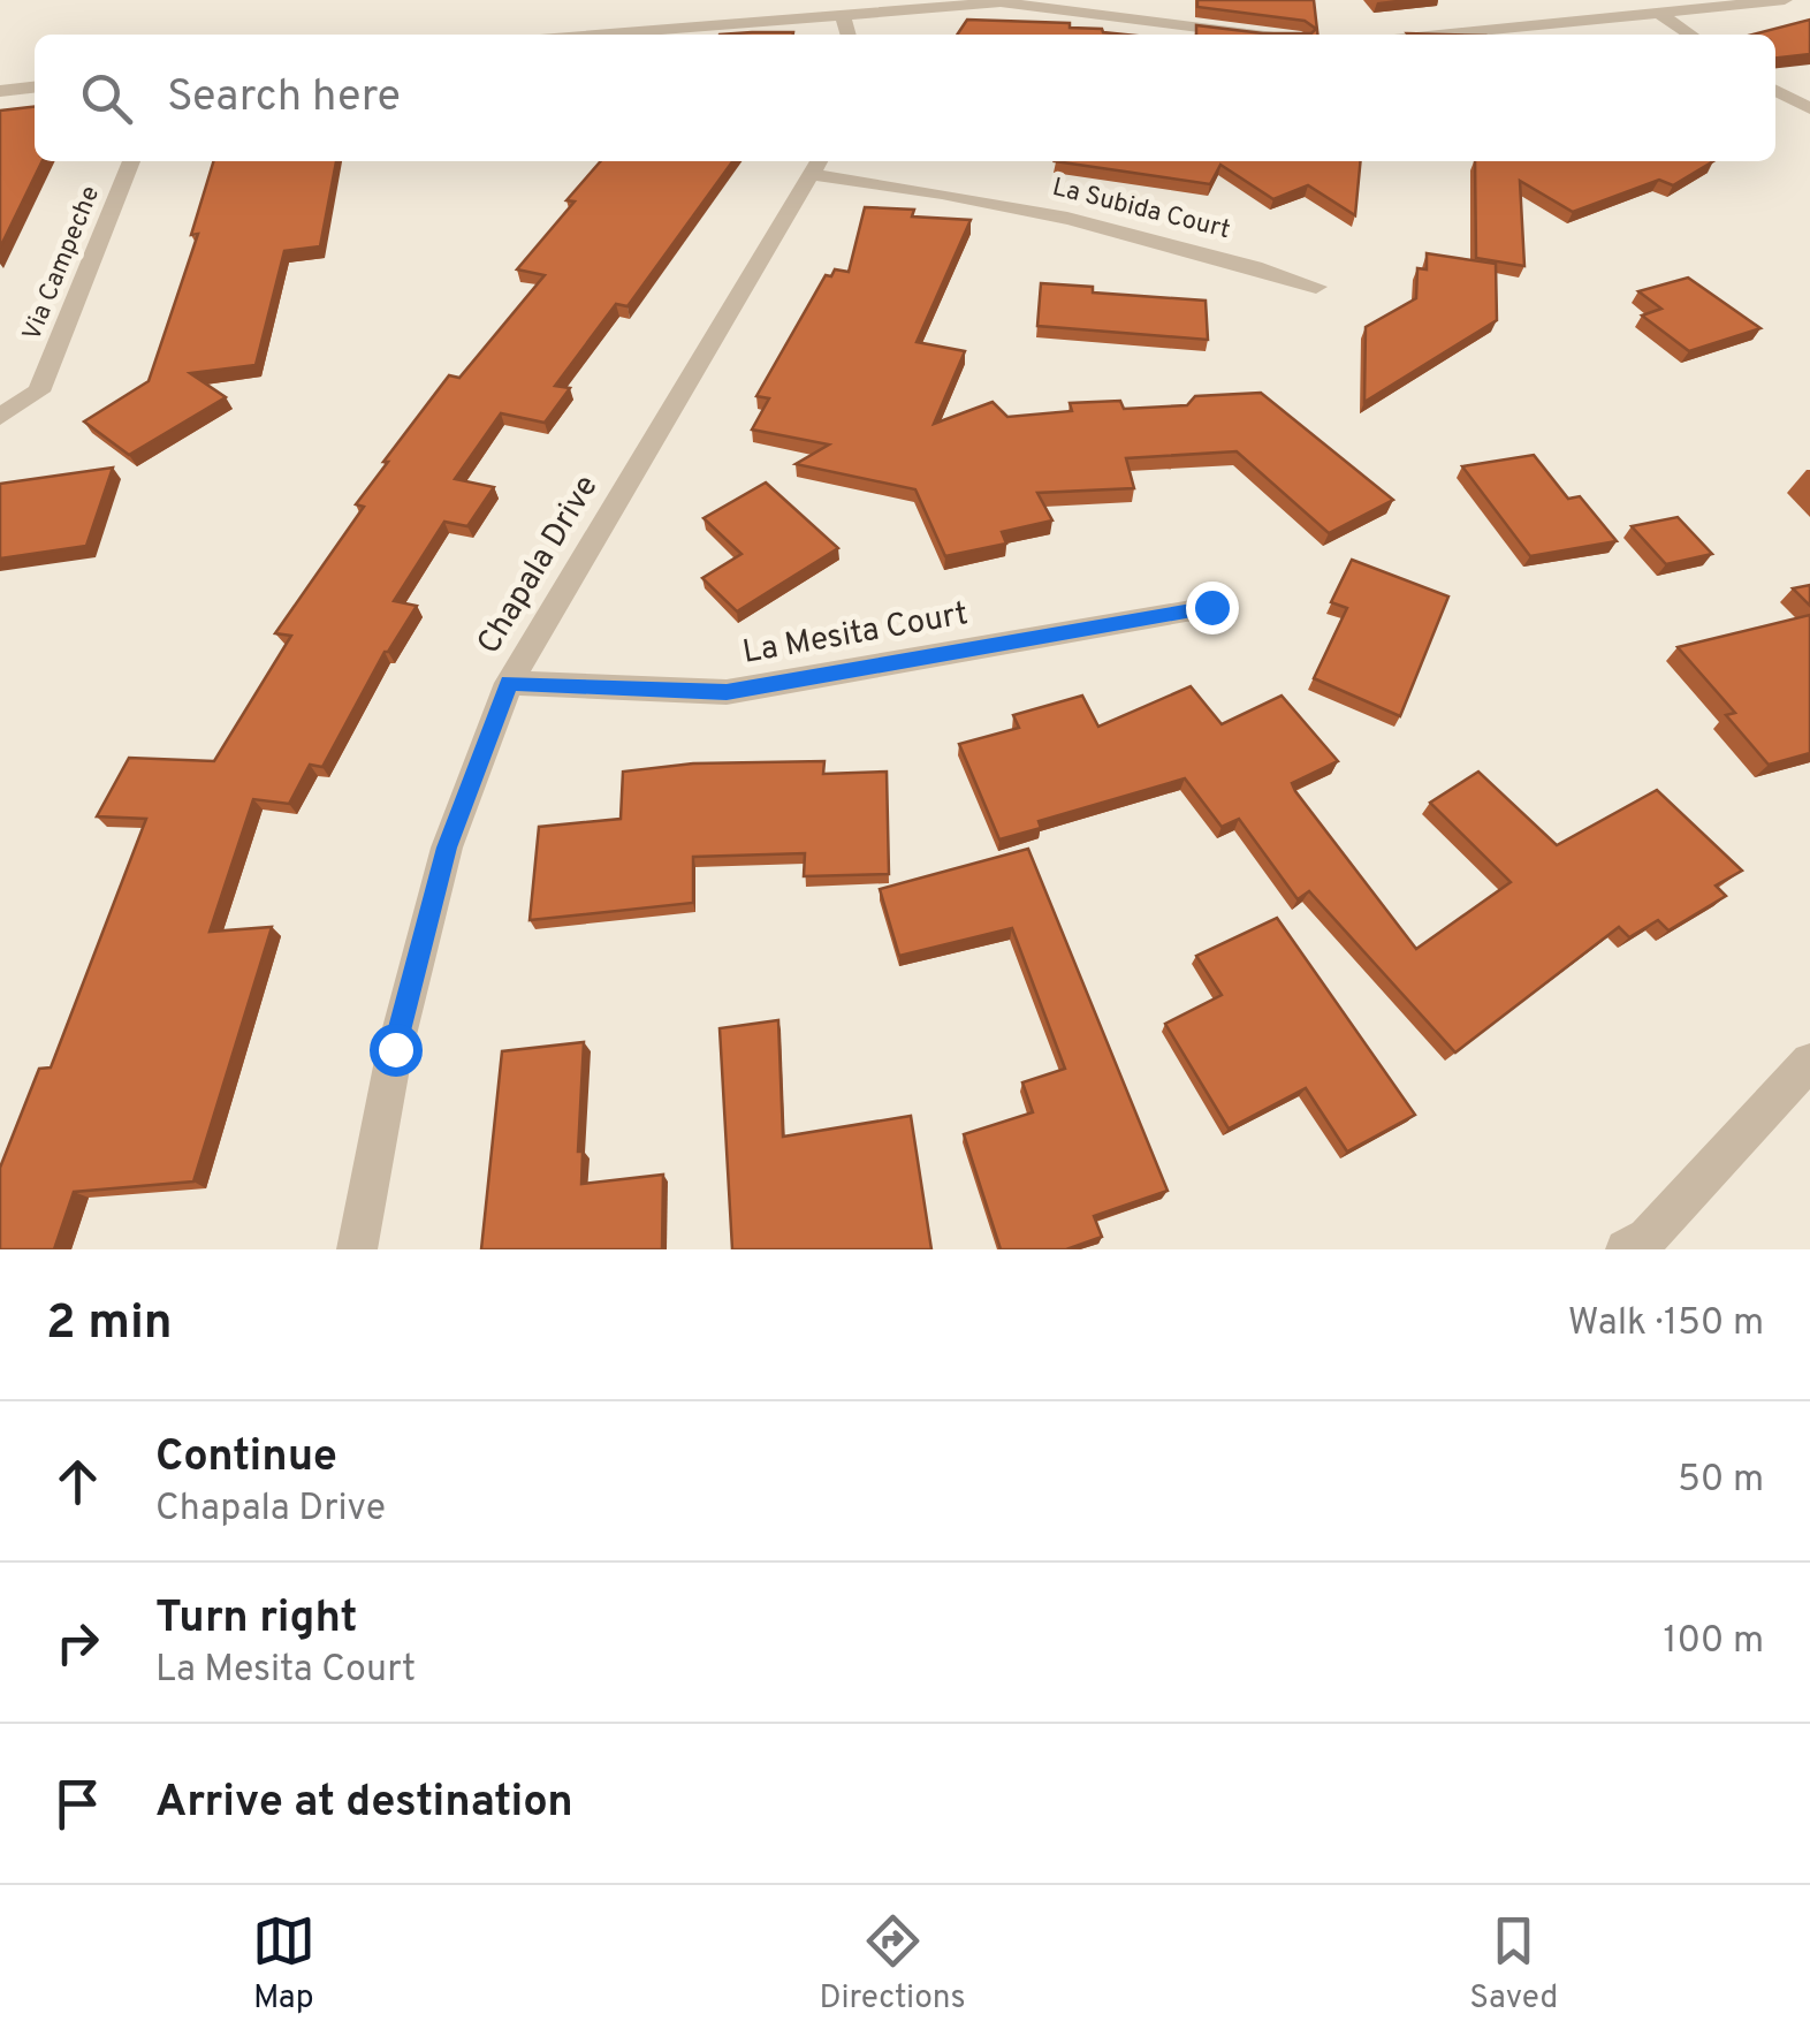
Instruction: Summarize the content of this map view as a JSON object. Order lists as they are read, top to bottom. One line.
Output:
{"streets":{"street":["La Subida Court","Via Campeche","Chapala Drive","La Mesita Court"]},"crossings":[["La Subida Court","Chapala Drive"],["Chapala Drive","La Mesita Court"]],"page":{"search":"Search here","heading":["2 min","Walk · 150 m"],"list":[["Continue","Chapala Drive","50 m"],["Turn right","La Mesita Court","100 m"],"Arrive at destination"],"nav":["Map","Directions","Saved"]}}
